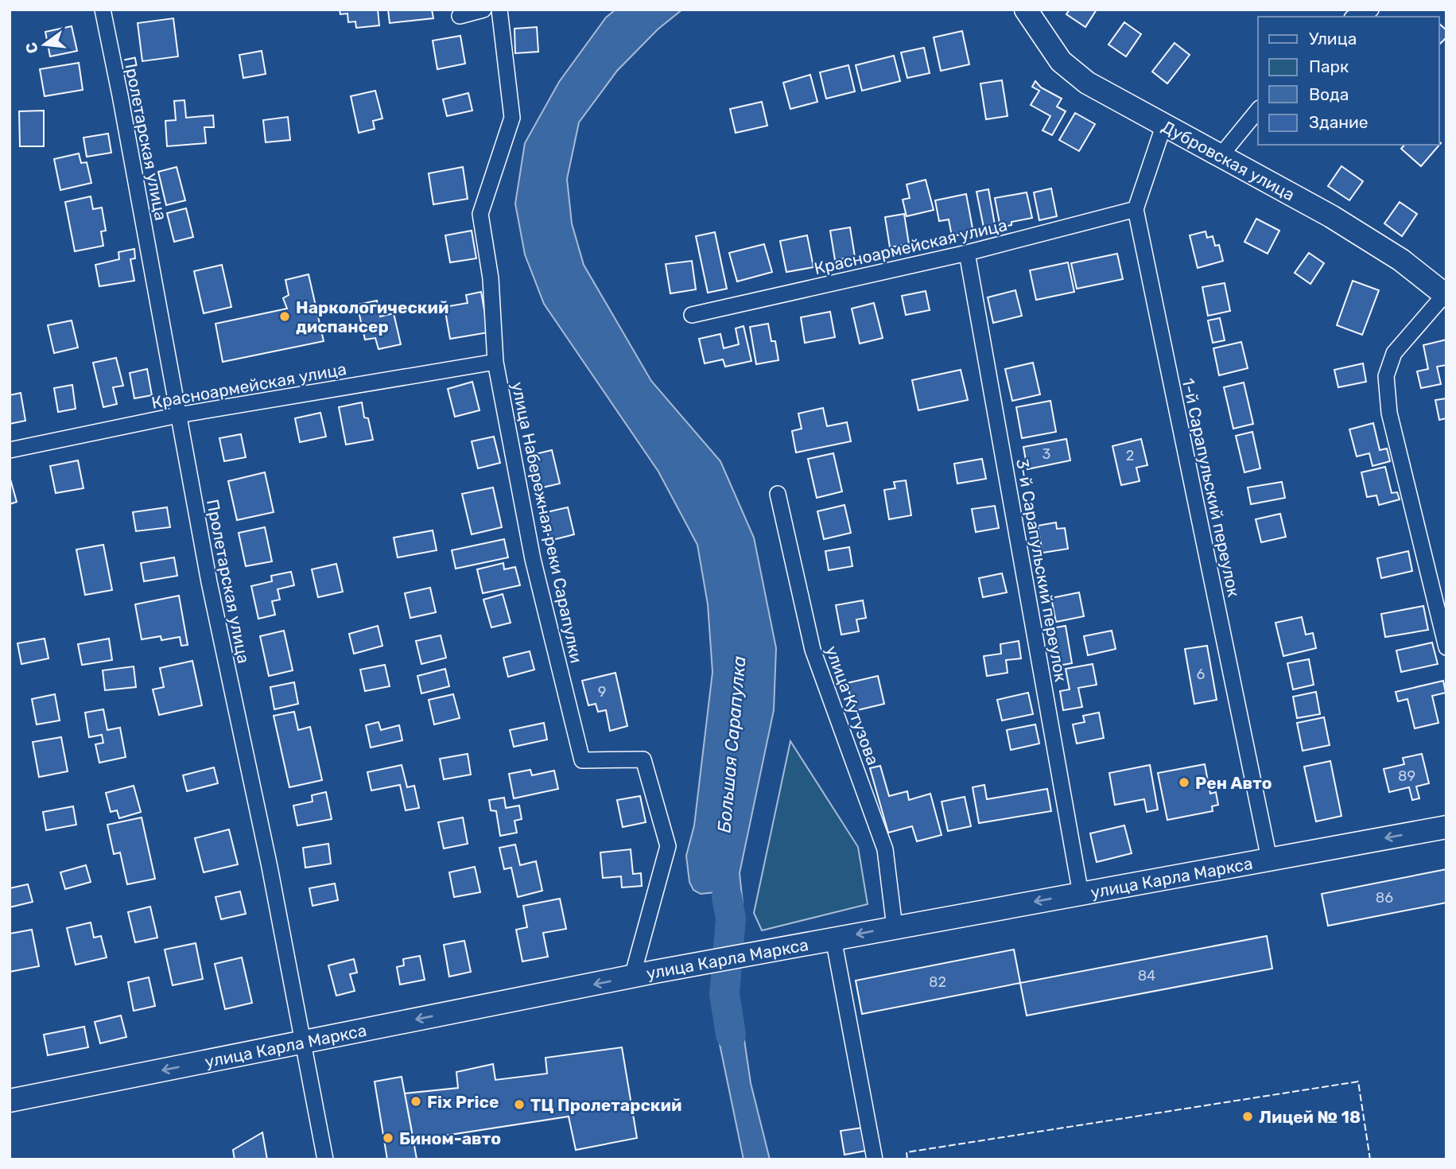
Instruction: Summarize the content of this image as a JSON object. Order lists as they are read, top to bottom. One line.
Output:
{"streets":{"main road":["Дубровская улица","улица Карла Маркса"],"street":["Пролетарская улица","Красноармейская улица","1-й Сарапульский переулок","улица Набережная реки Сарапулки","3-й Сарапульский переулок","улица Кутузова"]},"crossings":[["Пролетарская улица","Красноармейская улица"],["Пролетарская улица","улица Карла Маркса"],["Красноармейская улица","1-й Сарапульский переулок"],["Красноармейская улица","улица Набережная реки Сарапулки"],["Красноармейская улица","3-й Сарапульский переулок"],["1-й Сарапульский переулок","улица Карла Маркса"],["улица Набережная реки Сарапулки","улица Карла Маркса"],["3-й Сарапульский переулок","улица Карла Маркса"],["улица Кутузова","улица Карла Маркса"]],"one_way":["улица Карла Маркса"],"water":["Большая Сарапулка"],"places":["Наркологический диспансер","Рен Авто","Fix Price","ТЦ Пролетарский","Лицей № 18","Бином-авто"],"house_numbers":["3","2","6","9","89","86","84","82"],"legend":["Улица","Парк","Вода","Здание"],"north":"left"}
